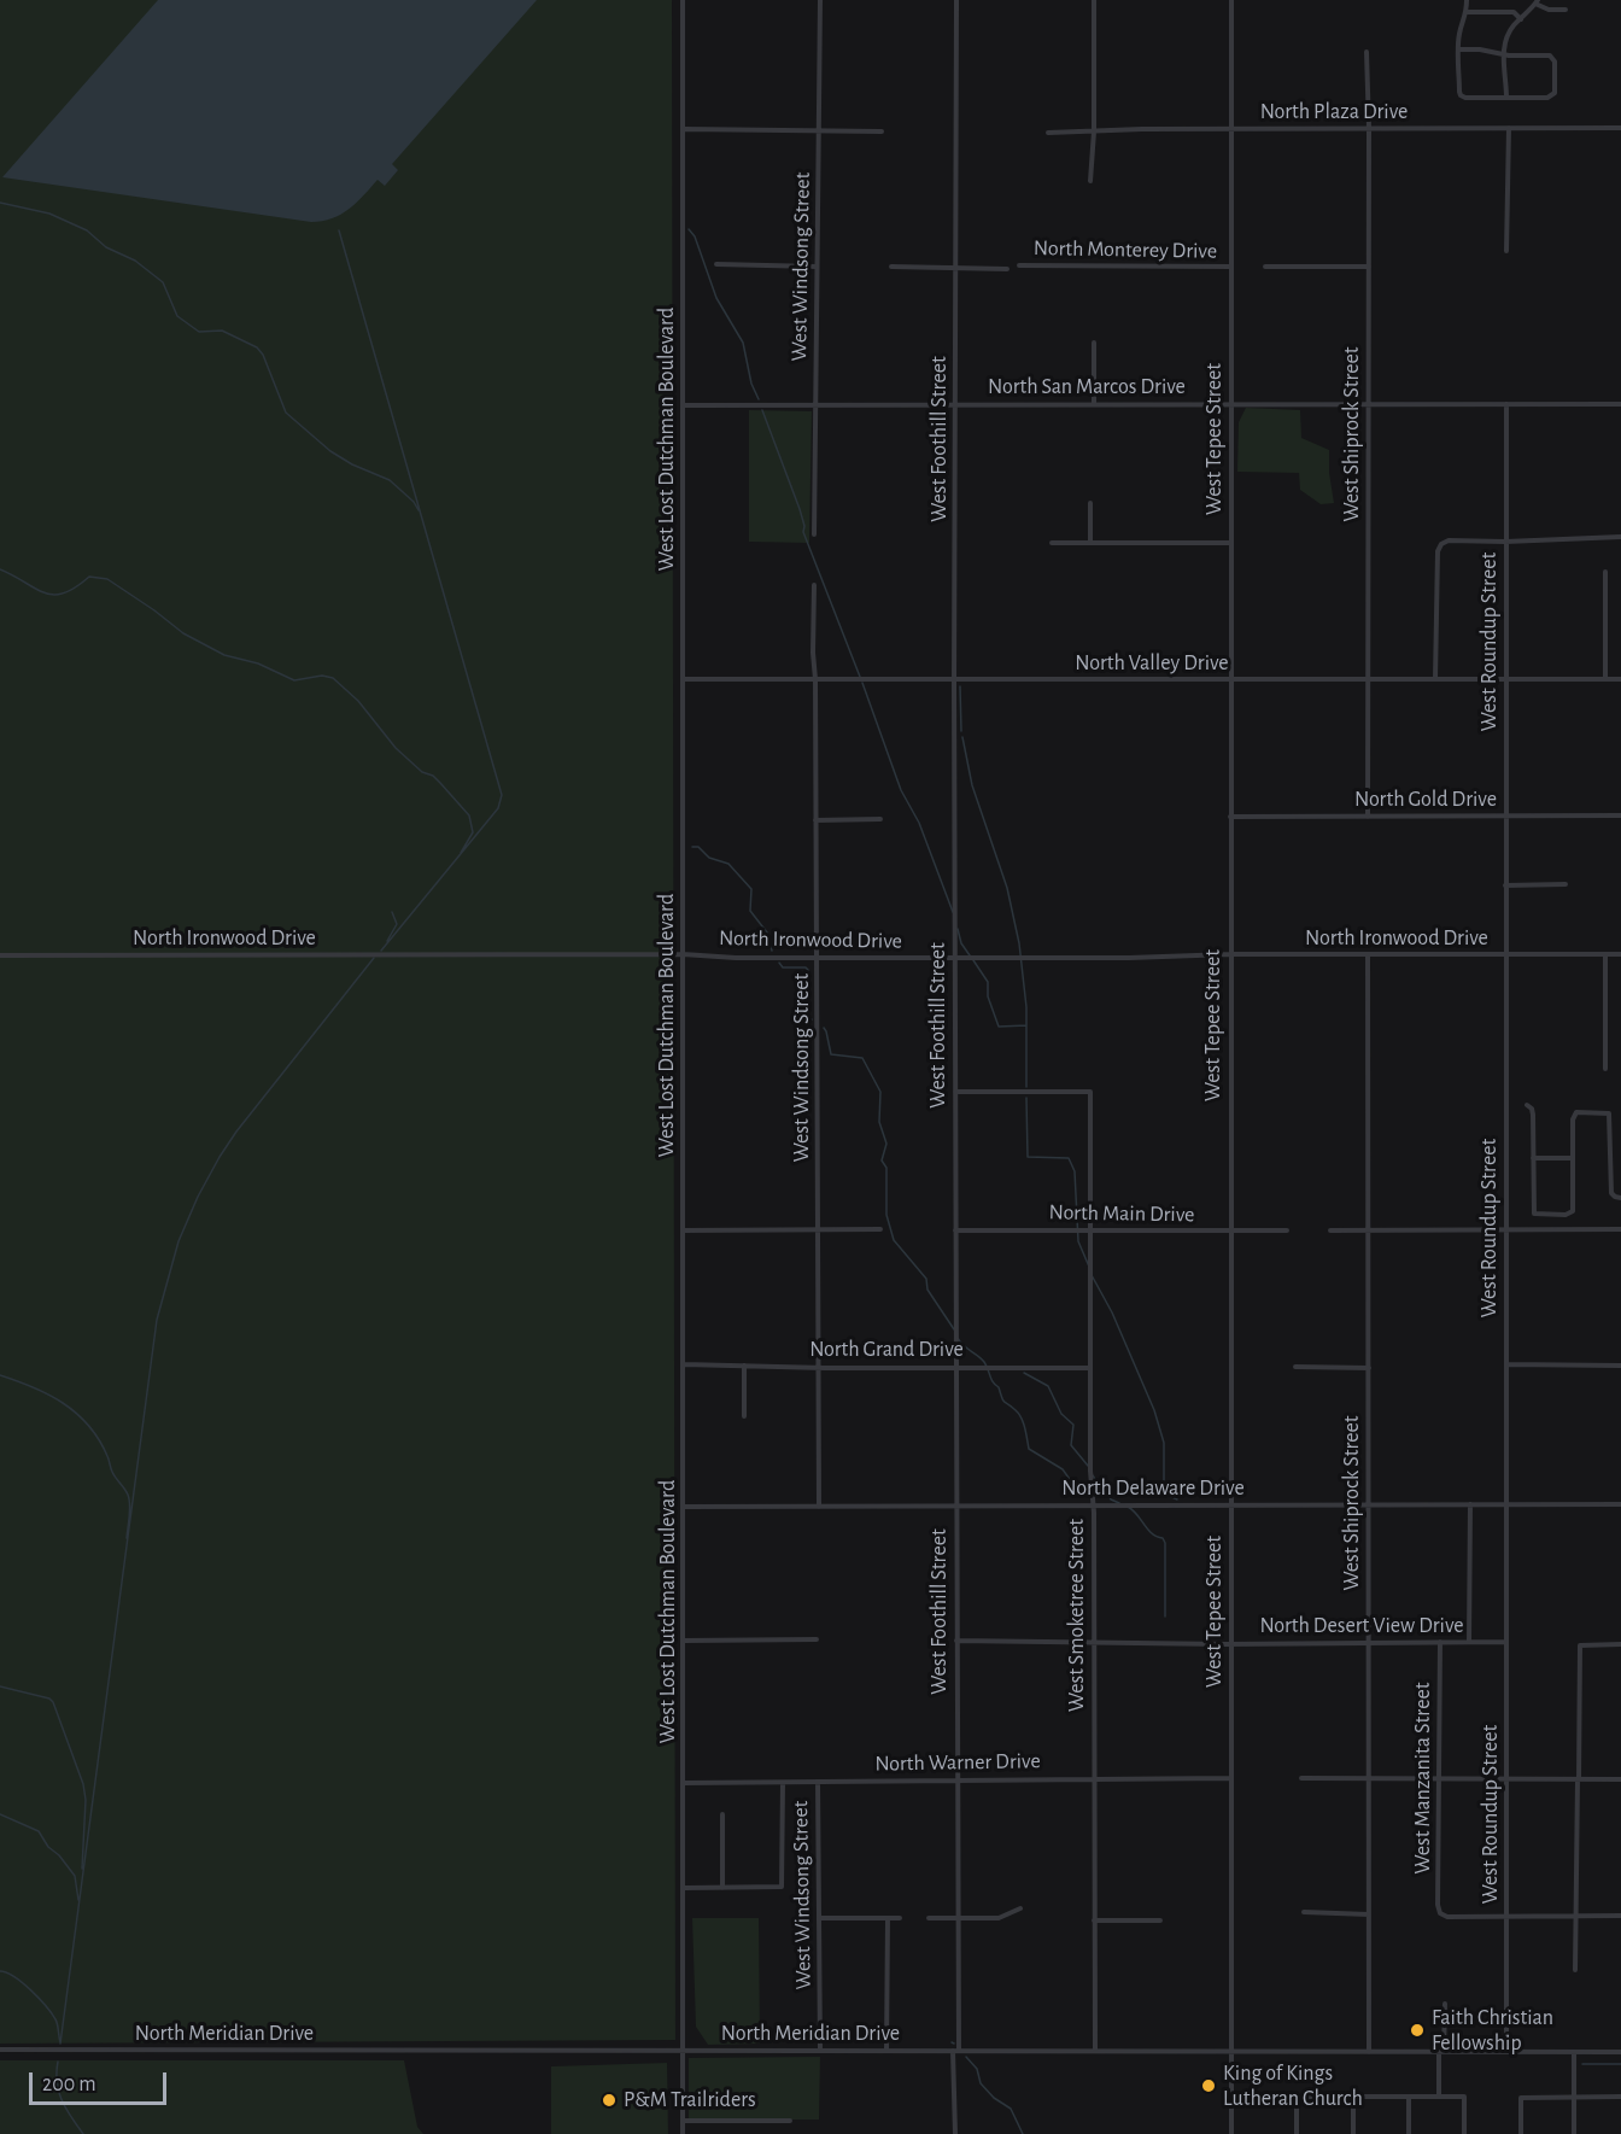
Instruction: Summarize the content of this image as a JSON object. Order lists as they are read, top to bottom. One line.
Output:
{"streets":{"street":["North Plaza Drive","North Monterey Drive","West Windsong Street","North San Marcos Drive","West Shiprock Street","West Lost Dutchman Boulevard","West Foothill Street","West Tepee Street","West Roundup Street","North Valley Drive","North Gold Drive","North Ironwood Drive","North Main Drive","North Grand Drive","North Delaware Drive","West Smoketree Street","North Desert View Drive","North Warner Drive","West Manzanita Street","North Meridian Drive"]},"crossings":[["North Plaza Drive","West Shiprock Street"],["North Plaza Drive","West Tepee Street"],["North Monterey Drive","West Foothill Street"],["North Monterey Drive","West Tepee Street"],["West Windsong Street","North San Marcos Drive"],["West Windsong Street","North Valley Drive"],["West Windsong Street","North Ironwood Drive"],["West Windsong Street","North Grand Drive"],["West Windsong Street","North Delaware Drive"],["West Windsong Street","North Warner Drive"],["West Windsong Street","North Meridian Drive"],["North San Marcos Drive","West Shiprock Street"],["North San Marcos Drive","West Lost Dutchman Boulevard"],["North San Marcos Drive","West Foothill Street"],["North San Marcos Drive","West Tepee Street"],["North San Marcos Drive","West Roundup Street"],["West Shiprock Street","North Valley Drive"],["West Shiprock Street","North Gold Drive"],["West Shiprock Street","North Ironwood Drive"],["West Shiprock Street","North Delaware Drive"],["West Shiprock Street","North Desert View Drive"],["West Shiprock Street","North Meridian Drive"],["West Lost Dutchman Boulevard","North Valley Drive"],["West Lost Dutchman Boulevard","North Ironwood Drive"],["West Lost Dutchman Boulevard","North Grand Drive"],["West Lost Dutchman Boulevard","North Delaware Drive"],["West Lost Dutchman Boulevard","North Warner Drive"],["West Lost Dutchman Boulevard","North Meridian Drive"],["West Foothill Street","North Valley Drive"],["West Foothill Street","North Ironwood Drive"],["West Foothill Street","North Main Drive"],["West Foothill Street","North Grand Drive"],["West Foothill Street","North Delaware Drive"],["West Foothill Street","West Smoketree Street"],["West Foothill Street","North Desert View Drive"],["West Foothill Street","North Warner Drive"],["West Foothill Street","North Meridian Drive"],["West Tepee Street","North Valley Drive"],["West Tepee Street","North Gold Drive"],["West Tepee Street","North Ironwood Drive"],["West Tepee Street","North Main Drive"],["West Tepee Street","North Delaware Drive"],["West Tepee Street","North Desert View Drive"],["West Tepee Street","North Warner Drive"],["West Tepee Street","North Meridian Drive"],["West Roundup Street","North Valley Drive"],["West Roundup Street","North Gold Drive"],["West Roundup Street","North Ironwood Drive"],["West Roundup Street","North Delaware Drive"],["West Roundup Street","North Desert View Drive"],["West Roundup Street","West Manzanita Street"],["West Roundup Street","North Meridian Drive"],["North Main Drive","West Smoketree Street"],["North Grand Drive","West Smoketree Street"],["North Delaware Drive","West Smoketree Street"],["West Smoketree Street","North Desert View Drive"],["West Smoketree Street","North Warner Drive"],["West Smoketree Street","North Meridian Drive"],["North Desert View Drive","West Manzanita Street"]],"places":["Faith Christian Fellowship","King of Kings Lutheran Church","P&M Trailriders"],"scale_bar":"200 m"}
